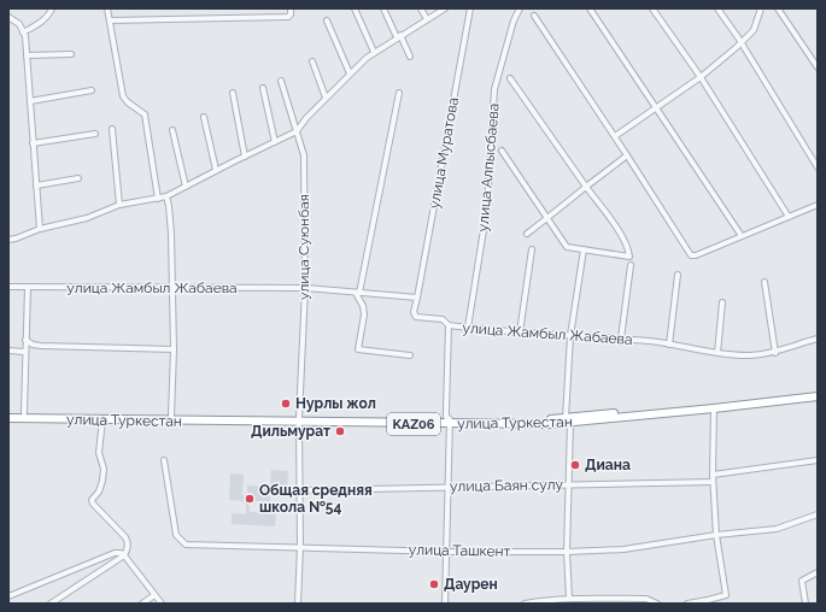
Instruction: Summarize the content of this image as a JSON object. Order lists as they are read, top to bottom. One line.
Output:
{"streets":{"highway":["улица Туркестан","KАZ06"],"street":["улица Муратова","улица Алпысбаева","улица Суюнбая","улица Жамбыл Жабаева","улица Баян сулу","улица Ташкент"]},"crossings":[["улица Муратова","улица Жамбыл Жабаева"],["улица Алпысбаева","улица Жамбыл Жабаева"],["улица Суюнбая","улица Жамбыл Жабаева"],["улица Суюнбая","улица Туркестан"],["улица Суюнбая","улица Баян сулу"],["улица Суюнбая","улица Ташкент"]],"places":["Нурлы жол","Дильмурат","Диана","Общая средняя школа №54","Даурен"]}
